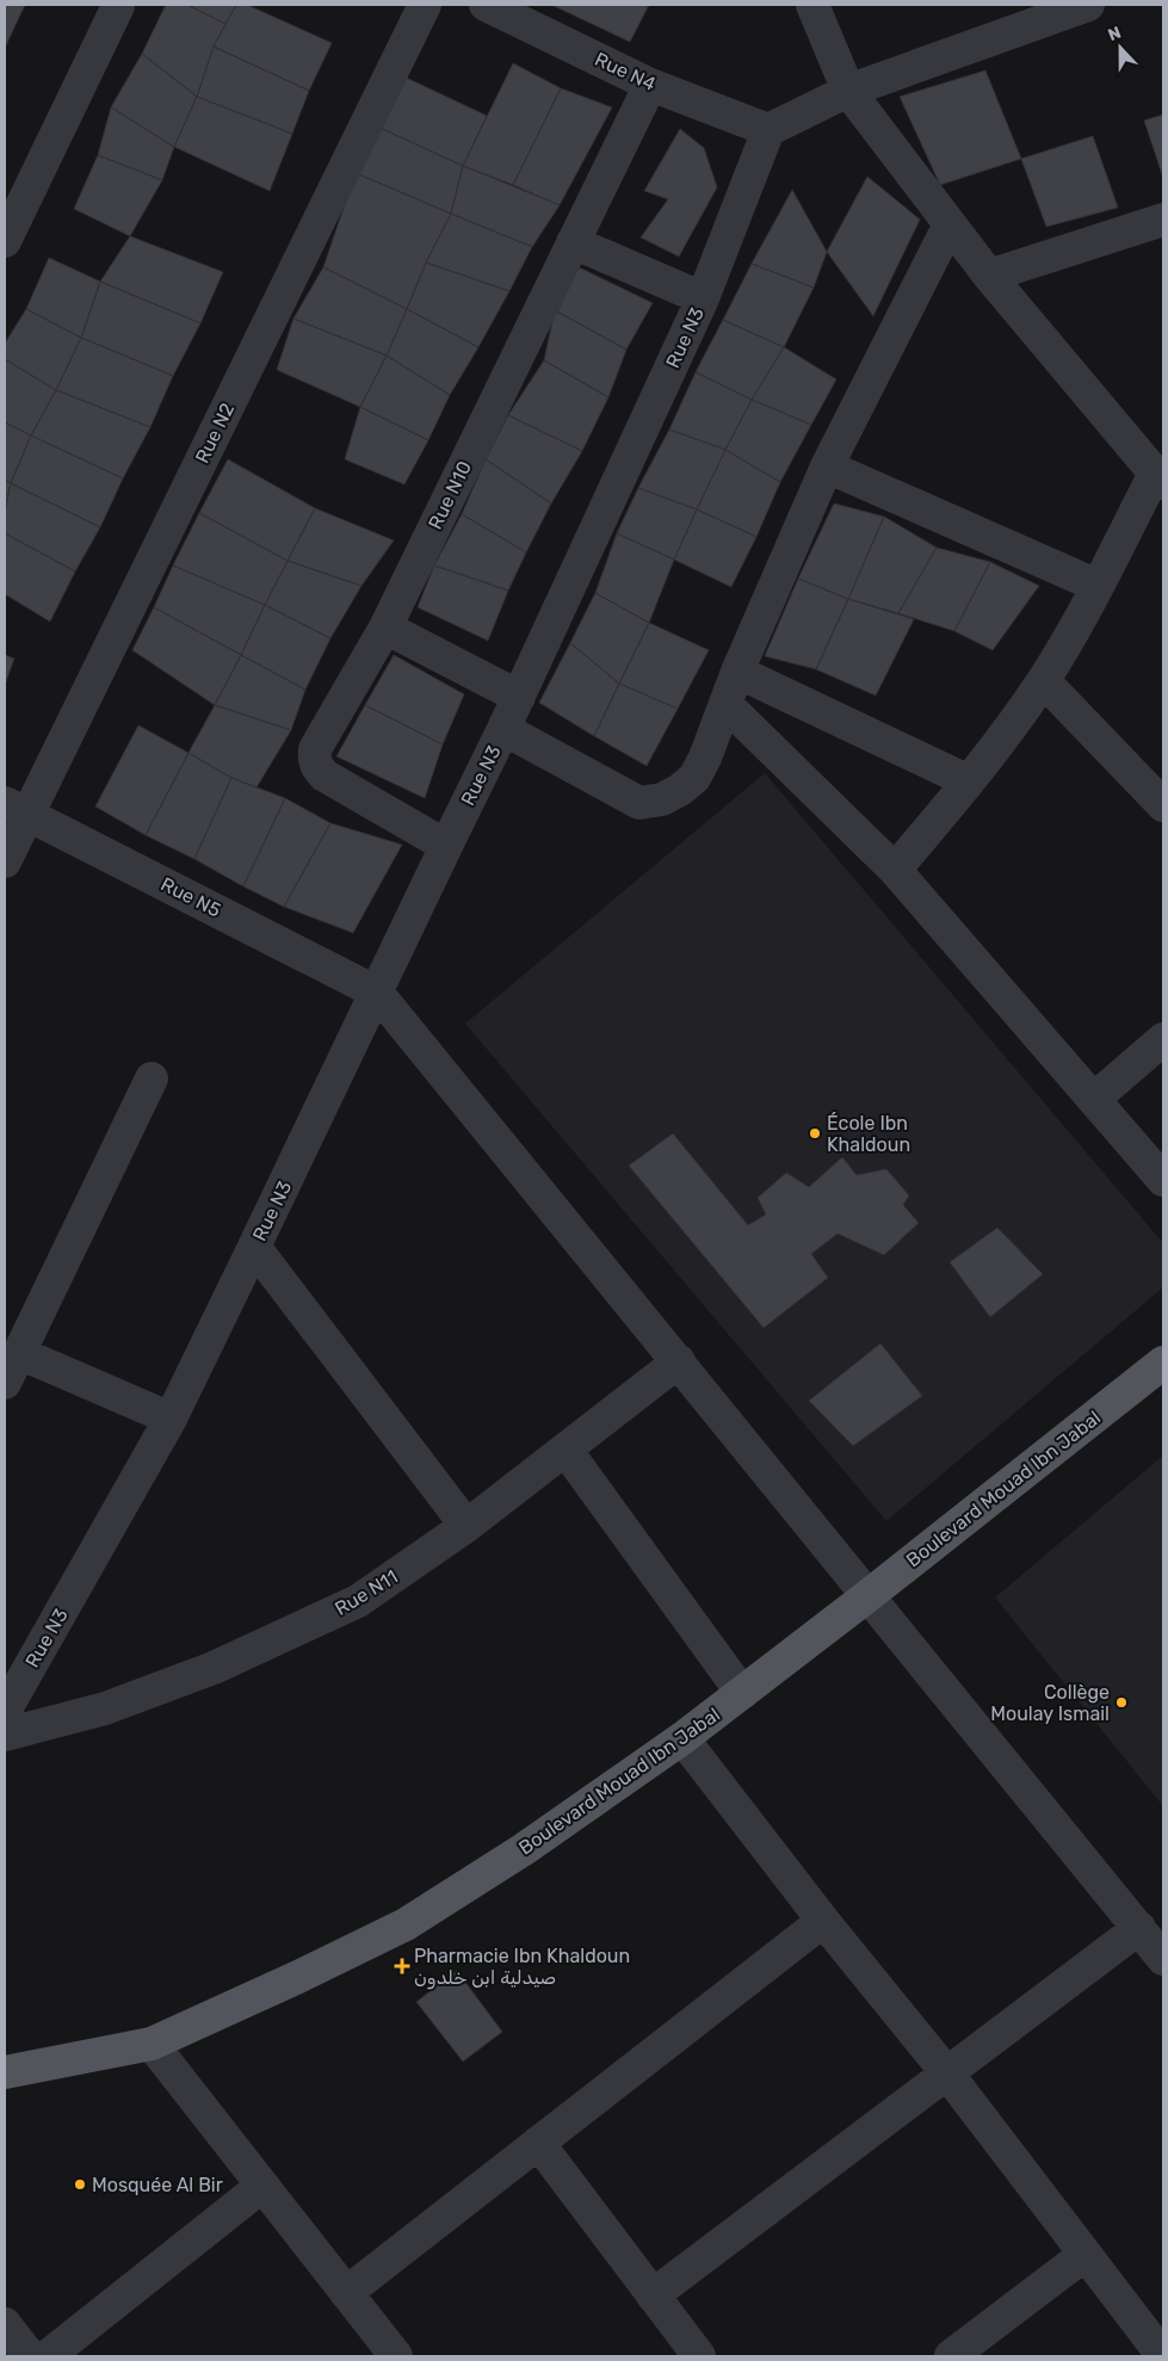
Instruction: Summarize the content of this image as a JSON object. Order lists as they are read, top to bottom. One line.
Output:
{"streets":{"main road":["Boulevard Mouad Ibn Jabal"],"street":["Rue N4","Rue N3","Rue N2","Rue N10","Rue N5","Rue N11"]},"crossings":[["Rue N4","Rue N3"],["Rue N4","Rue N10"],["Rue N3","Rue N10"],["Rue N3","Rue N5"],["Rue N2","Rue N5"]],"places":{"other":["École Ibn Khaldoun","Collège Moulay Ismail","Mosquée Al Bir"],"health":["Pharmacie Ibn Khaldoun صيدلية ابن خلدون"]},"north":"top"}
